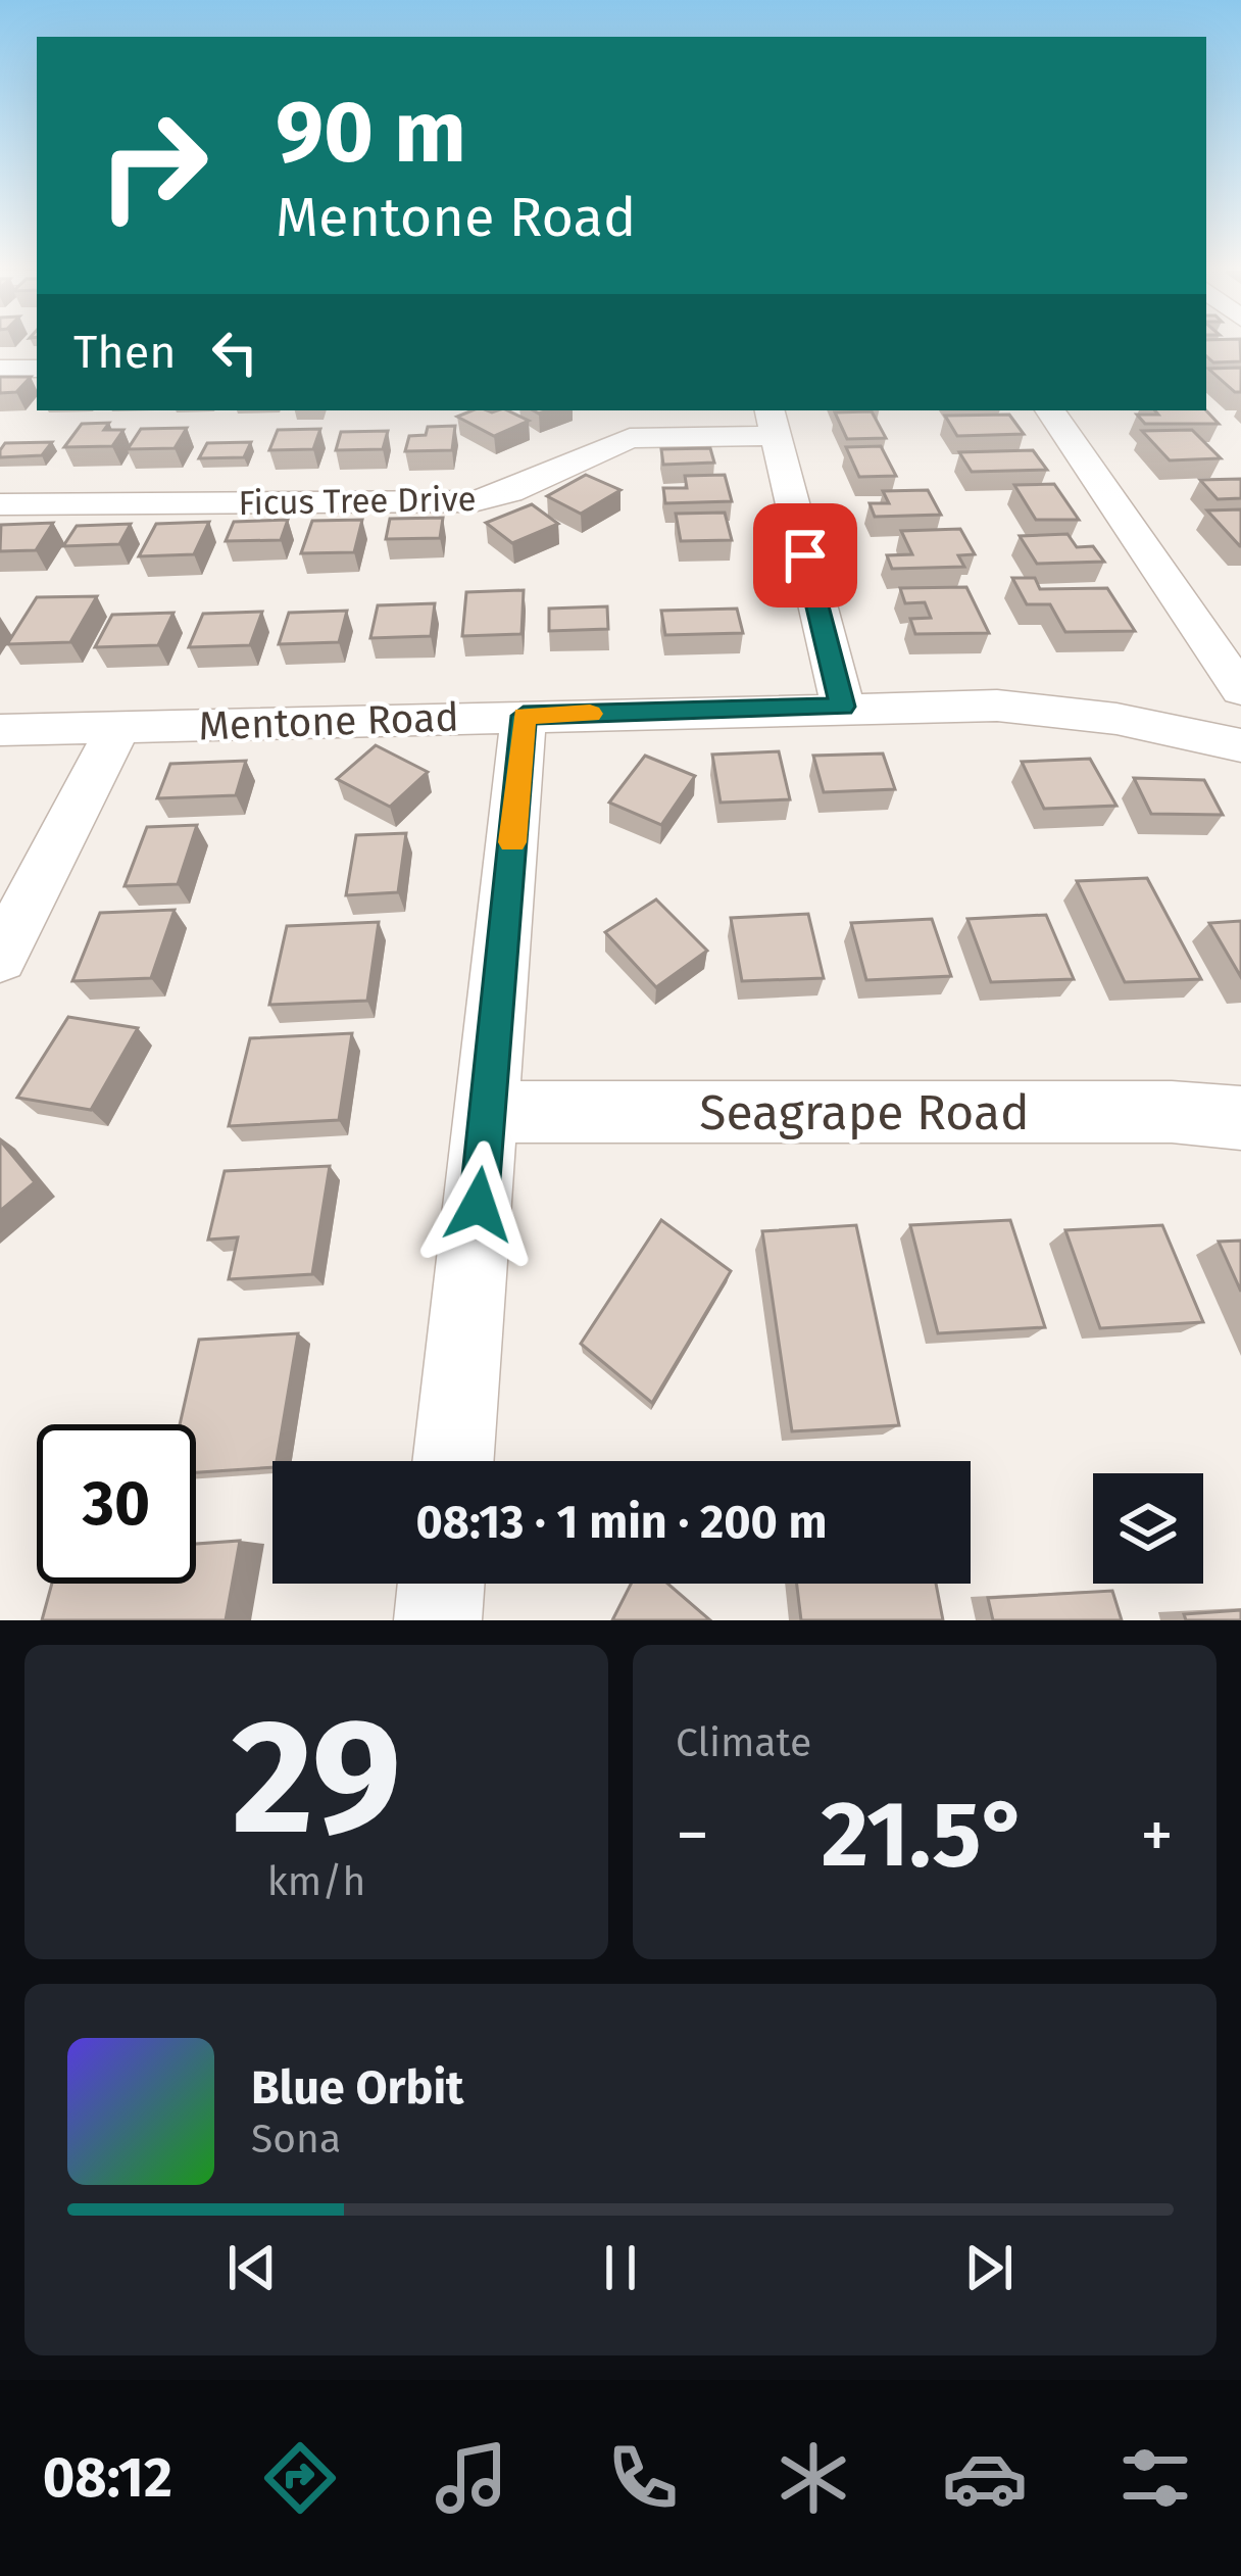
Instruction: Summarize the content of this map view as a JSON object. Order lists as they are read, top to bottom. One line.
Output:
{"streets":{"street":["Ficus Tree Drive","Mentone Road","Seagrape Road"]},"page":{"turn":["90 m","Mentone Road"],"then":"Then","limit":"30","trip":"08:13 · 1 min · 200 m","tile":[["29","km/h"],"Climate"],"heat":["−","21.5°","+"],"song":["Blue Orbit","Sona"],"tabs":"08:12"}}
